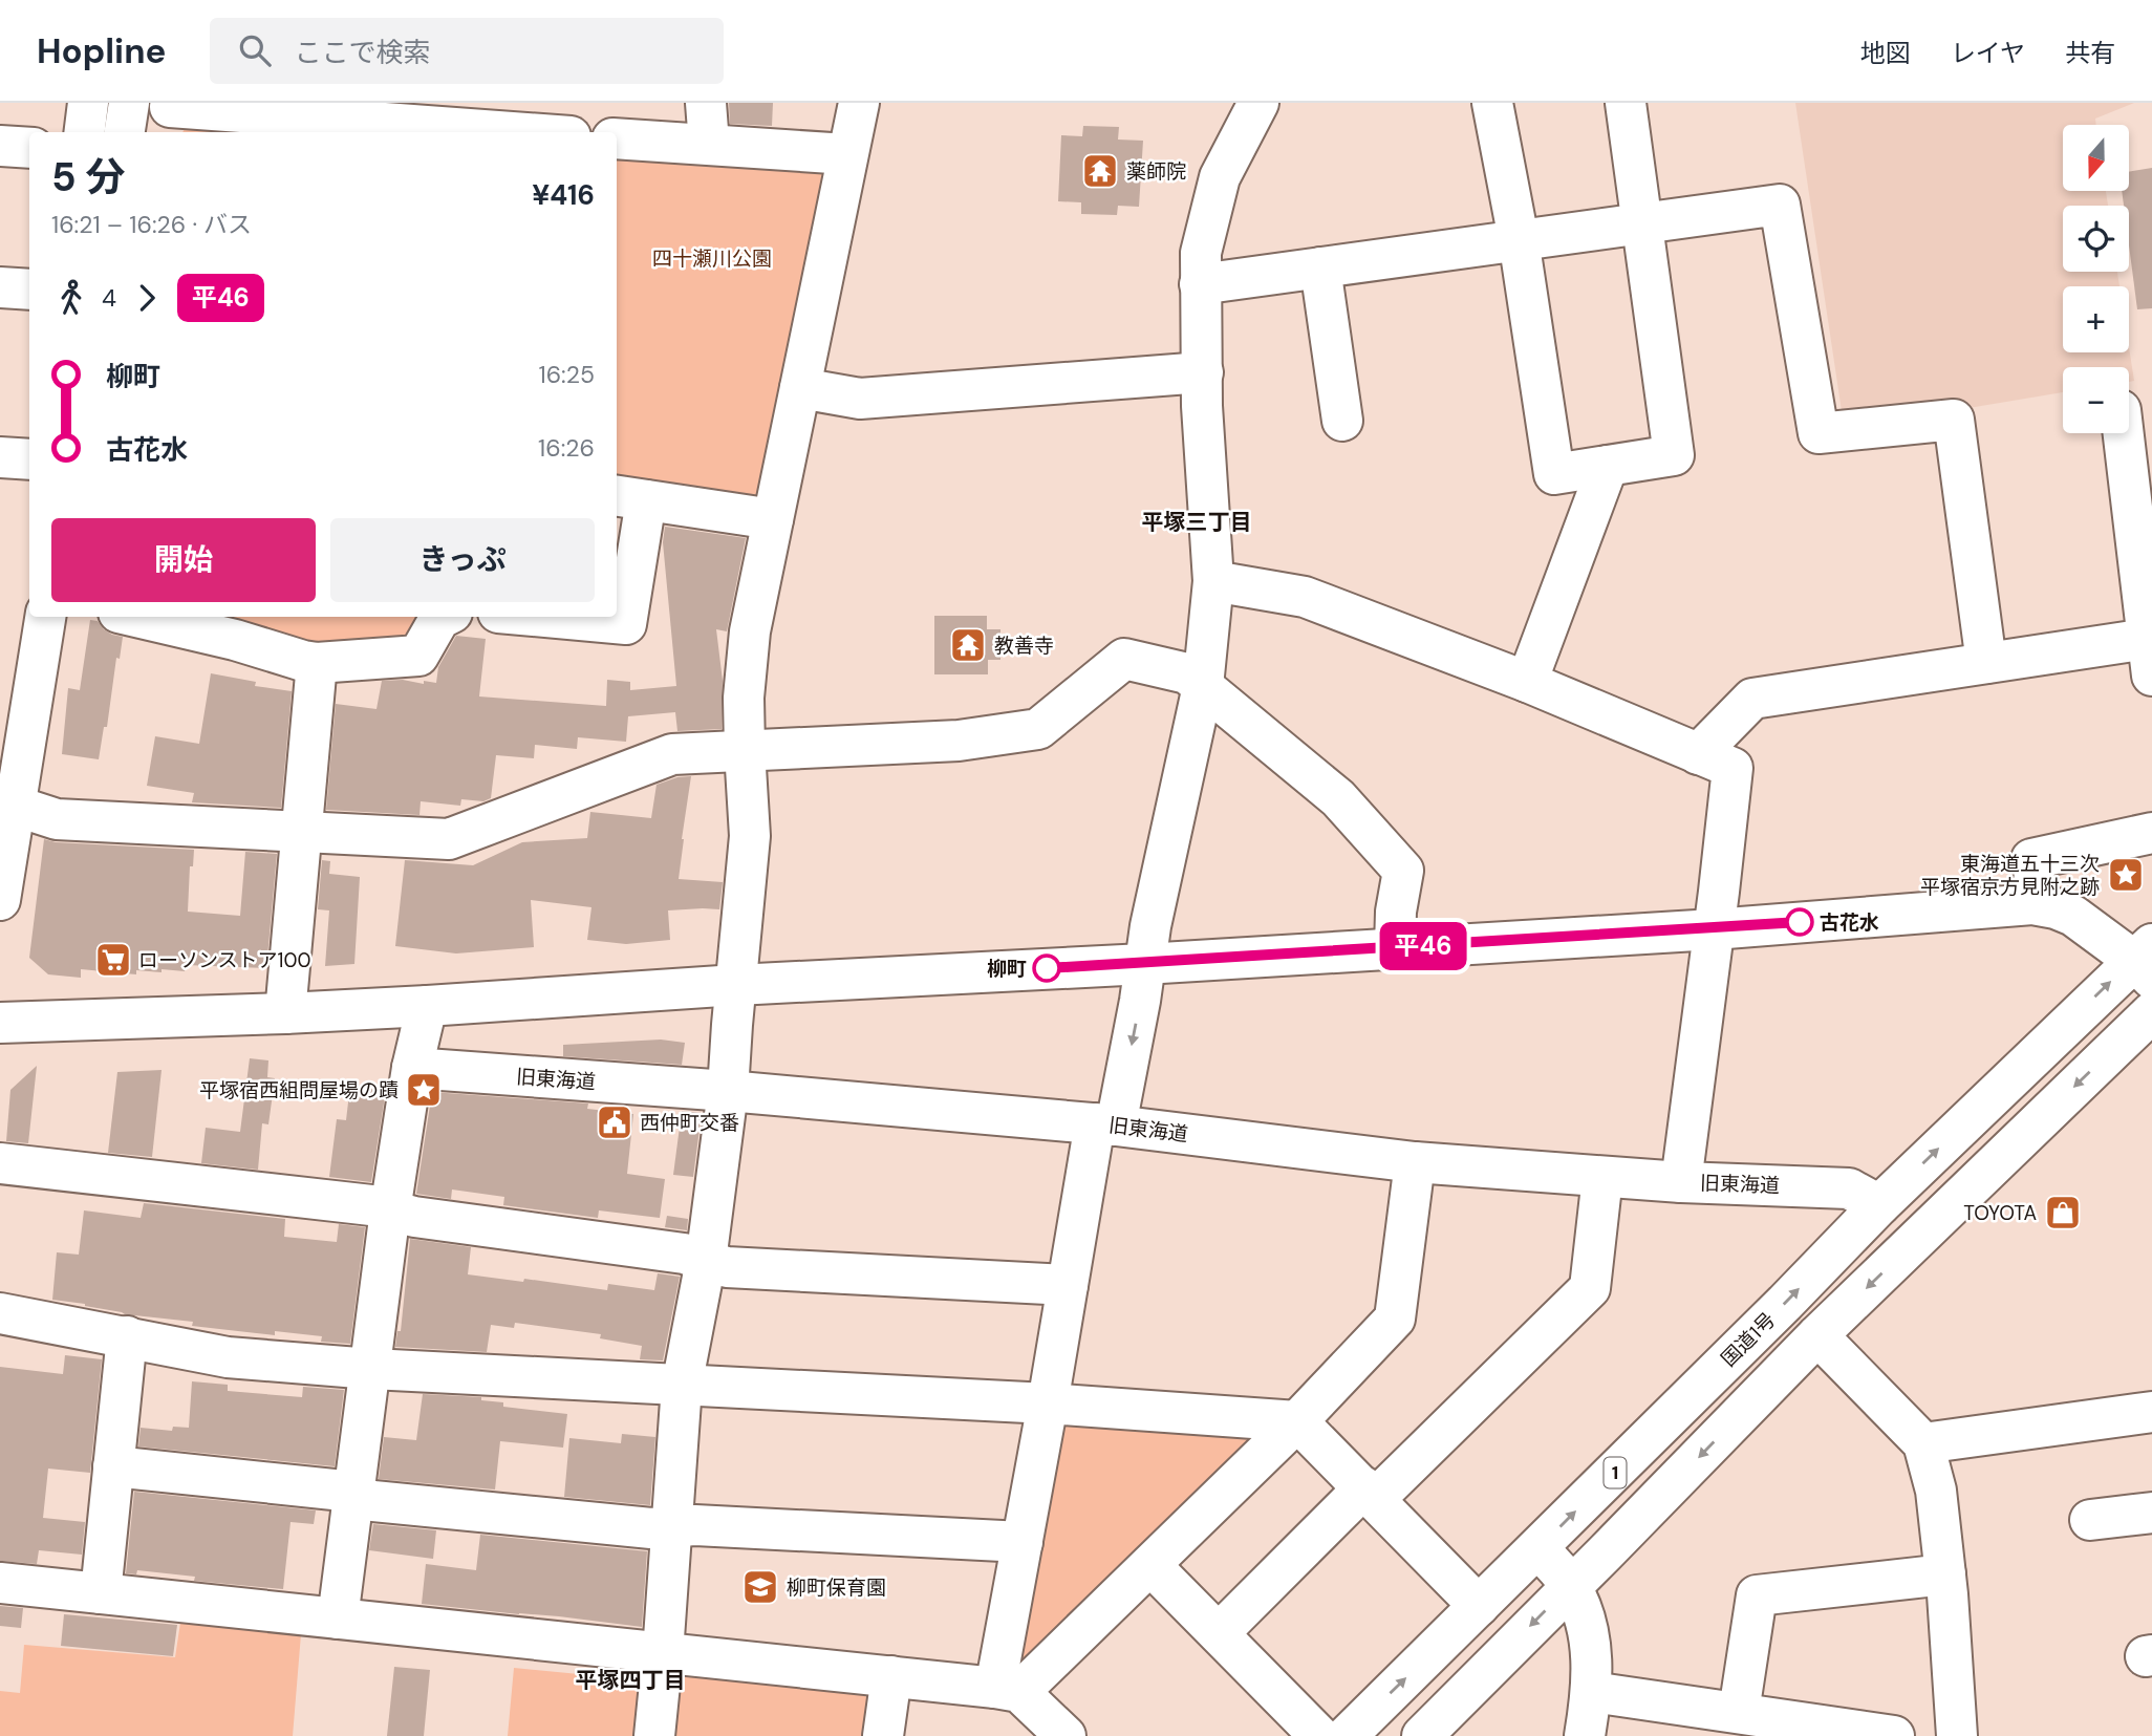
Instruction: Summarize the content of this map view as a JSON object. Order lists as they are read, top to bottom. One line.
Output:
{"streets":{"main road":["旧東海道","国道1号","1"]},"crossings":[["旧東海道","国道1号"]],"districts":["平塚三丁目","平塚四丁目"],"parks":["四十瀬川公園"],"places":{"temple":["薬師院","教善寺"],"place":["東海道五十三次 平塚宿京方見附之跡","平塚宿西組問屋場の蹟"],"other":["古花水","柳町"],"supermarket":["ローソンストア100"],"public building":["西仲町交番"],"shop":["TOYOTA"],"school or university":["柳町保育園"]},"lines":["bus line 平46"],"north":"bottom","page":{"header":"Hopline","search":"ここで検索","nav":["地図","レイヤ","共有"],"on_map":"平46","map_buttons":["+","−"],"heading":["5 分","16:21 – 16:26 · バス","¥416"],"legs":["4","平46"],"list":[{"name":"柳町","value":"16:25"},{"name":"古花水","value":"16:26"}],"buttons":["開始","きっぷ"]}}
